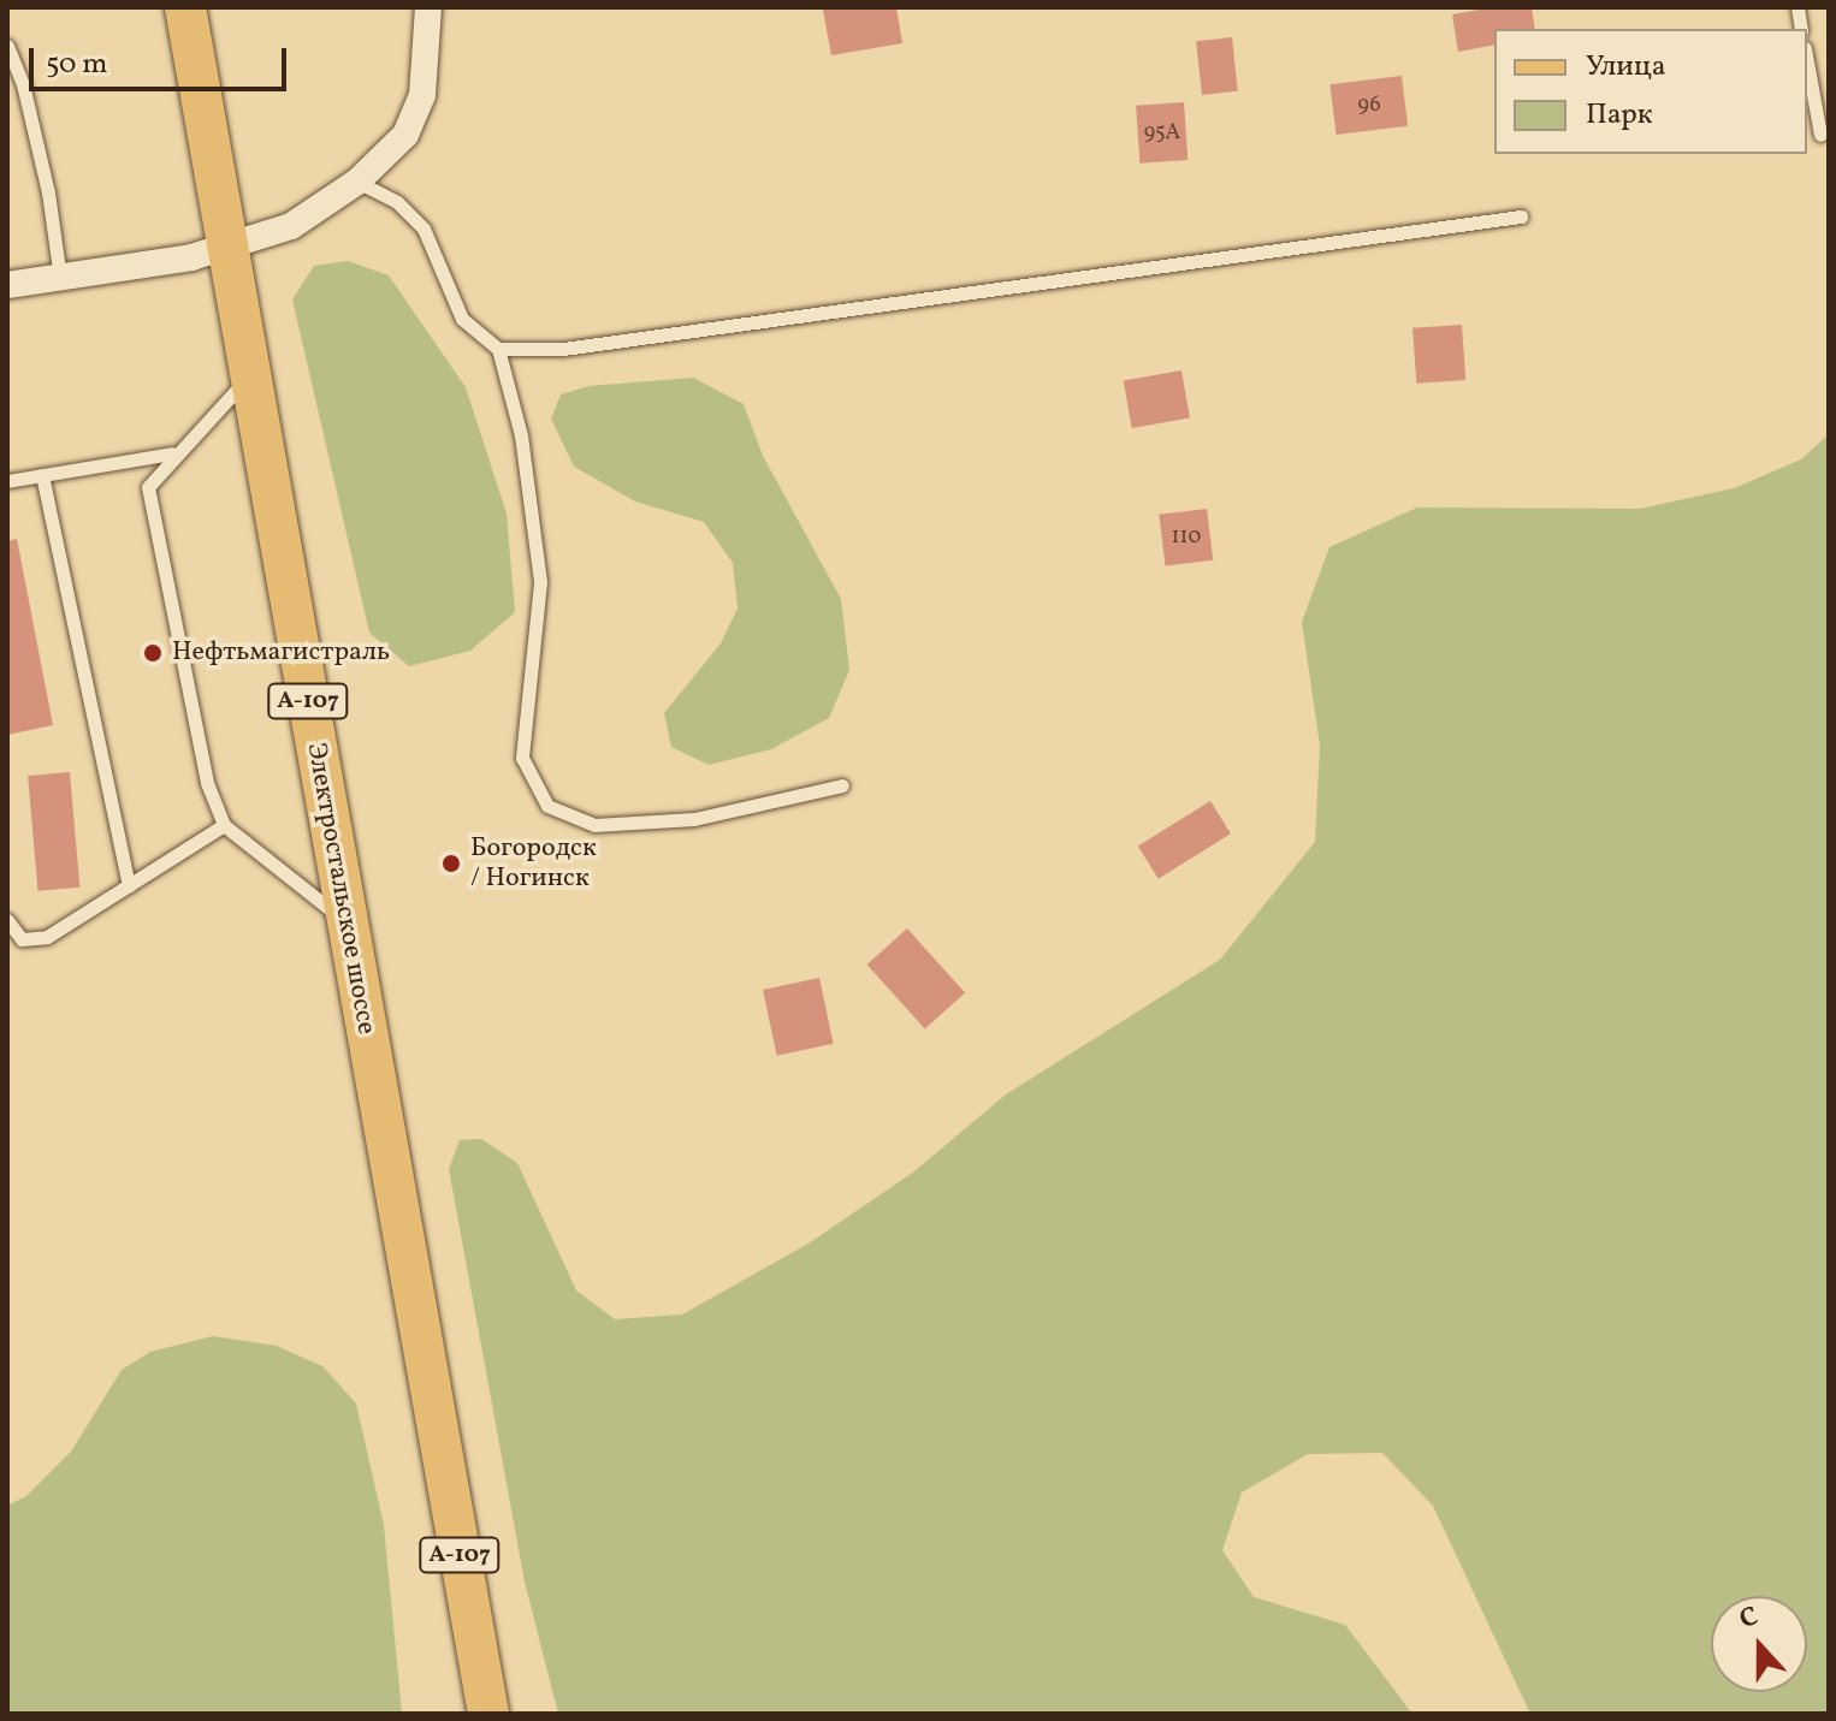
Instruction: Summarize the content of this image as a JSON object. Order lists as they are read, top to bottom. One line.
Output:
{"streets":{"main road":["А-107","Электростальское шоссе"]},"places":["Нефтьмагистраль","Богородск / Ногинск"],"house_numbers":["96","95А","110"],"legend":["Улица","Парк"],"scale_bar":"50 m","north":"top"}
